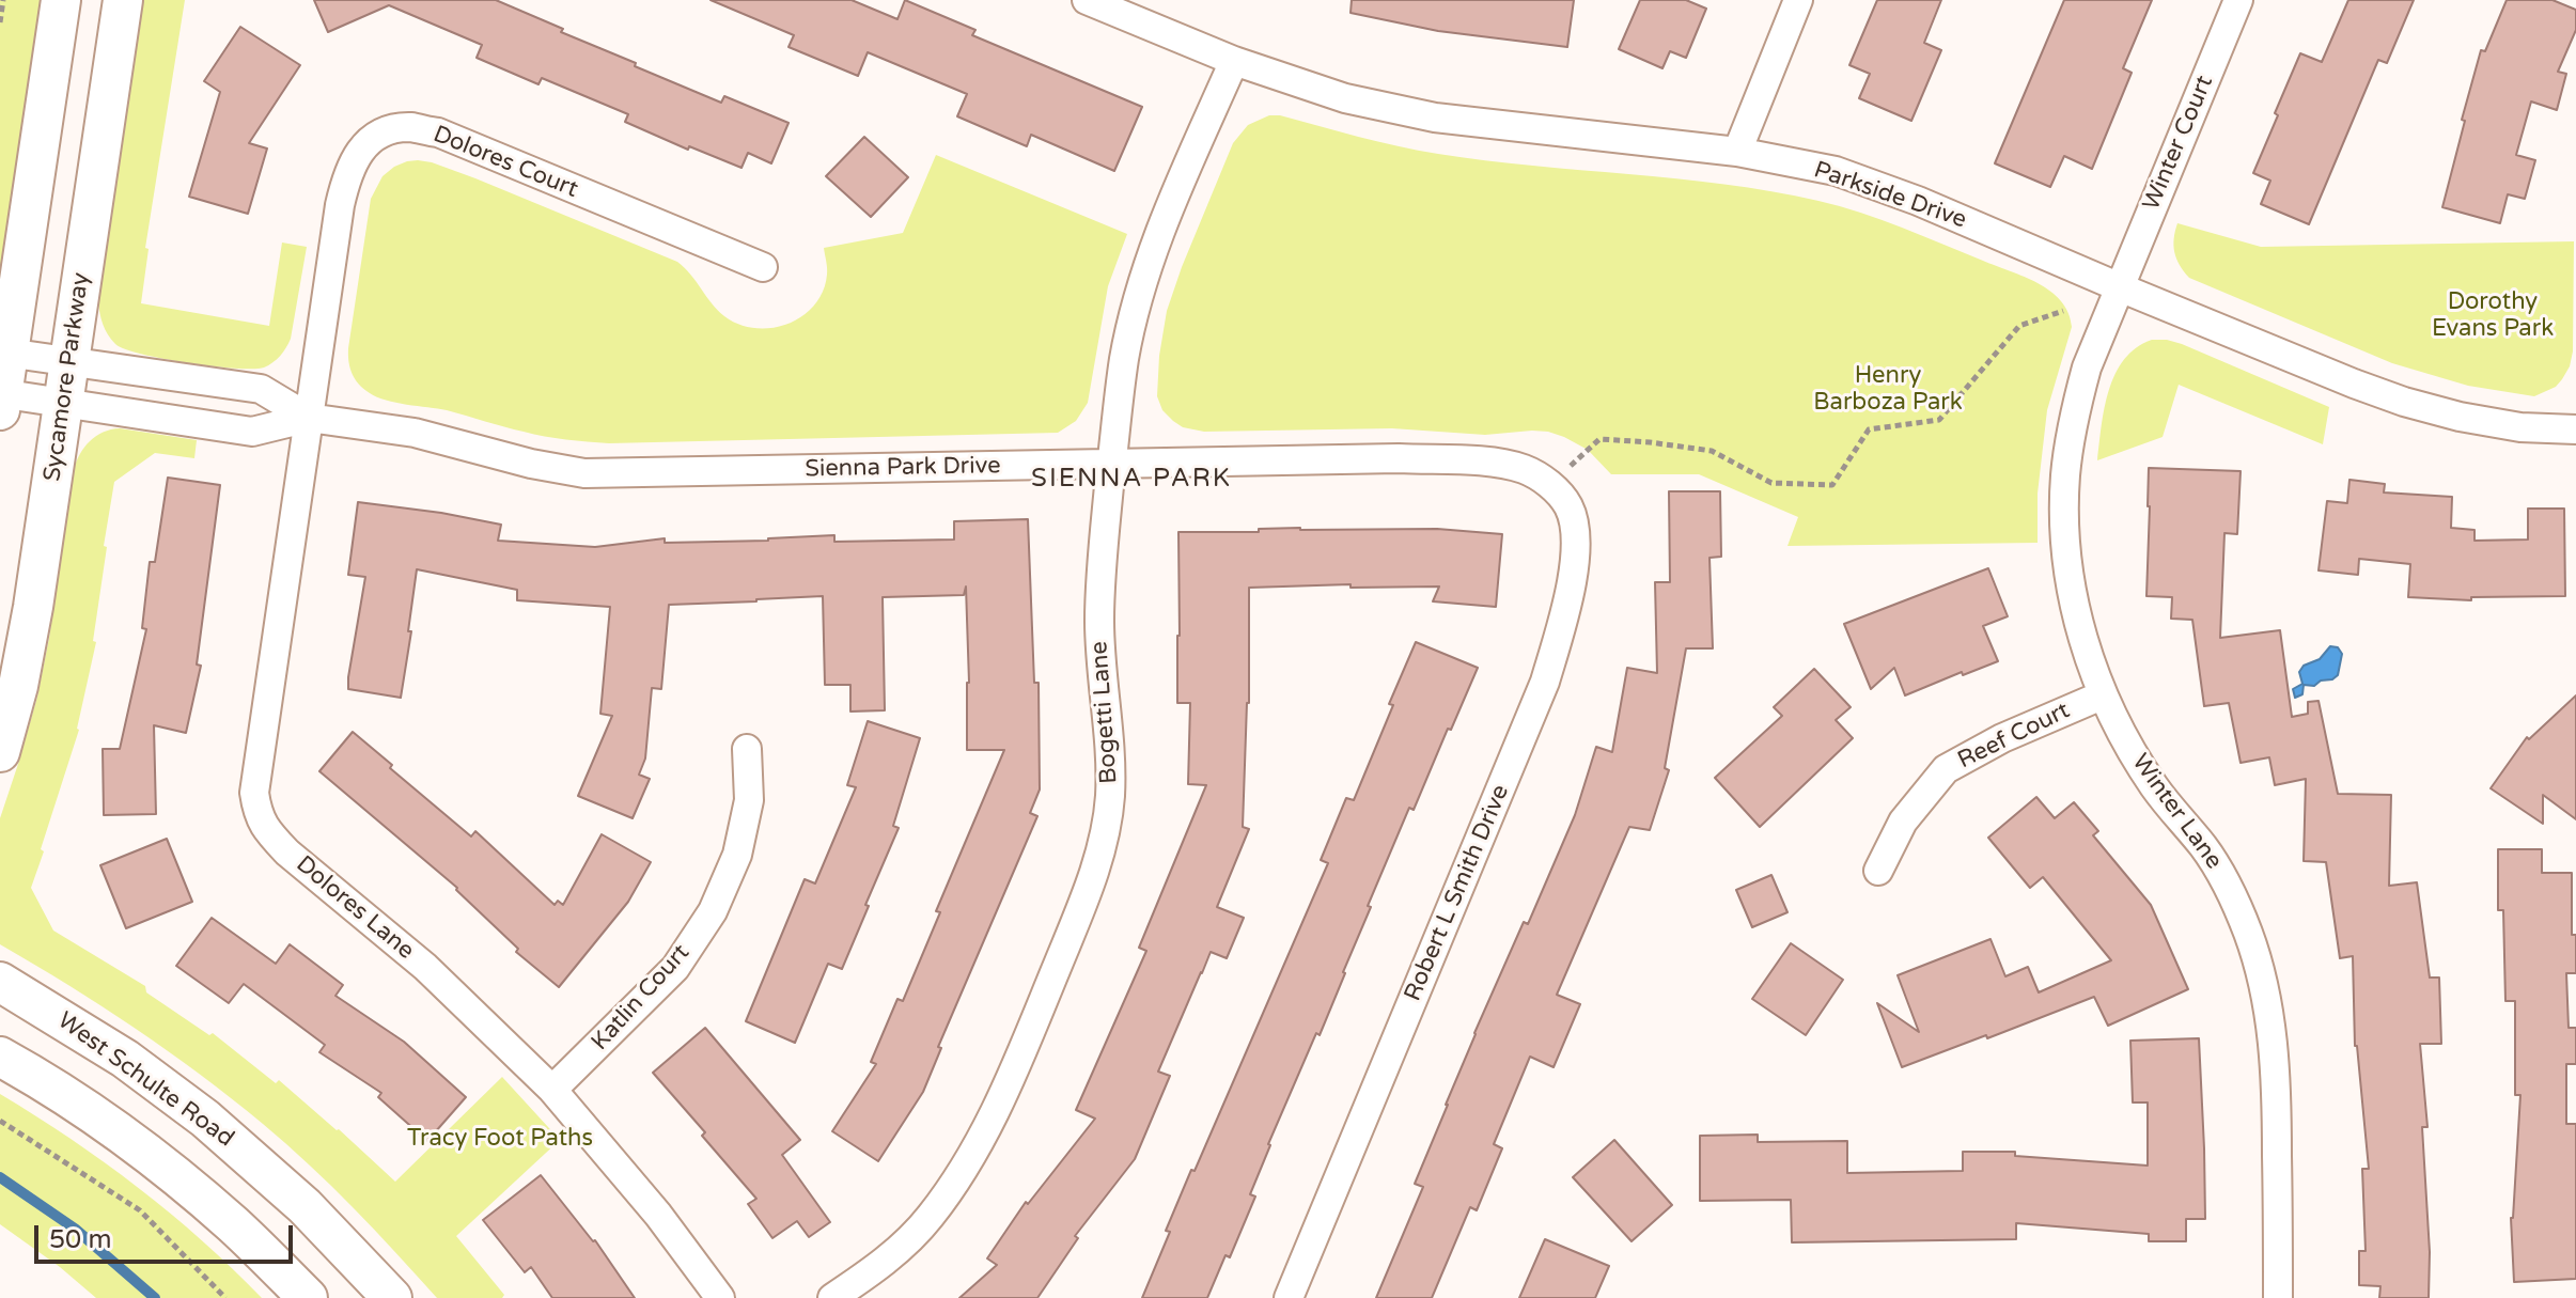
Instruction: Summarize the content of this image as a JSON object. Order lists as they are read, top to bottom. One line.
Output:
{"streets":{"main road":["Sycamore Parkway","West Schulte Road"],"street":["Winter Court","Dolores Court","Parkside Drive","Sienna Park Drive","Bogetti Lane","Reef Court","Winter Lane","Robert L Smith Drive","Dolores Lane","Katlin Court"]},"crossings":[["Winter Court","Parkside Drive"],["Winter Court","Winter Lane"],["Dolores Court","Sienna Park Drive"],["Dolores Court","Dolores Lane"],["Parkside Drive","Bogetti Lane"],["Parkside Drive","Winter Lane"],["Sycamore Parkway","Sienna Park Drive"],["Sienna Park Drive","Bogetti Lane"],["Sienna Park Drive","Robert L Smith Drive"],["Sienna Park Drive","Dolores Lane"],["Reef Court","Winter Lane"],["Dolores Lane","Katlin Court"]],"districts":["SIENNA PARK"],"parks":["Dorothy Evans Park","Henry Barboza Park","Tracy Foot Paths"],"scale_bar":"50 m"}
